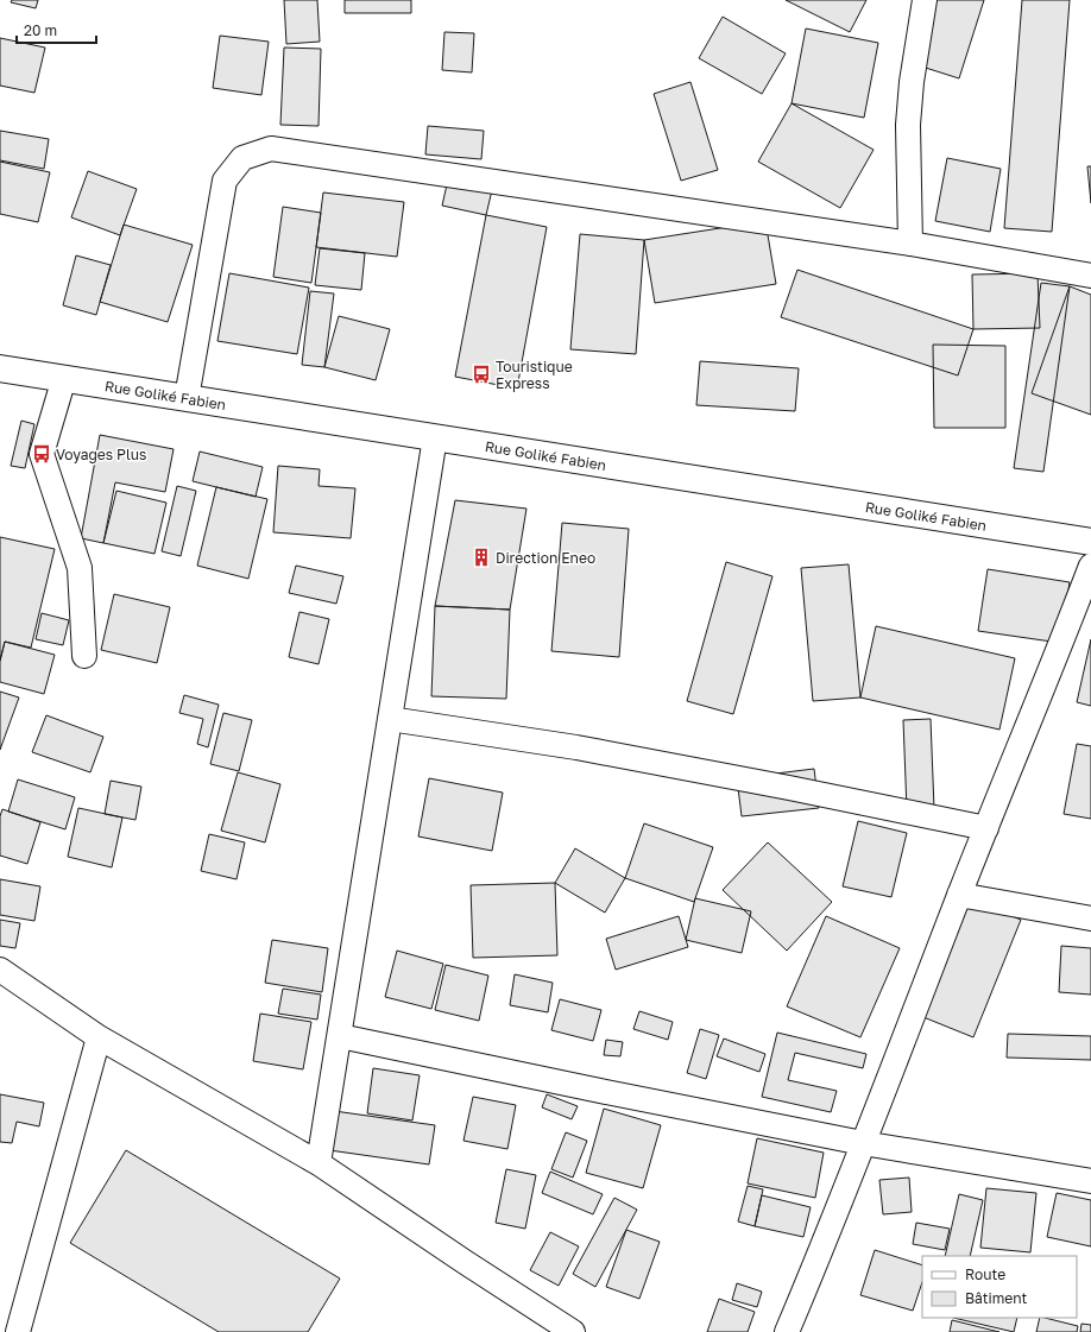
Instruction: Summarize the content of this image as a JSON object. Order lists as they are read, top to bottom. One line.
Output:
{"streets":{"highway":["Rue Goliké Fabien"]},"places":{"bus stop":["Touristique Express","Voyages Plus"],"building":["Direction Eneo"]},"legend":["Route","Bâtiment"],"scale_bar":"20 m"}
